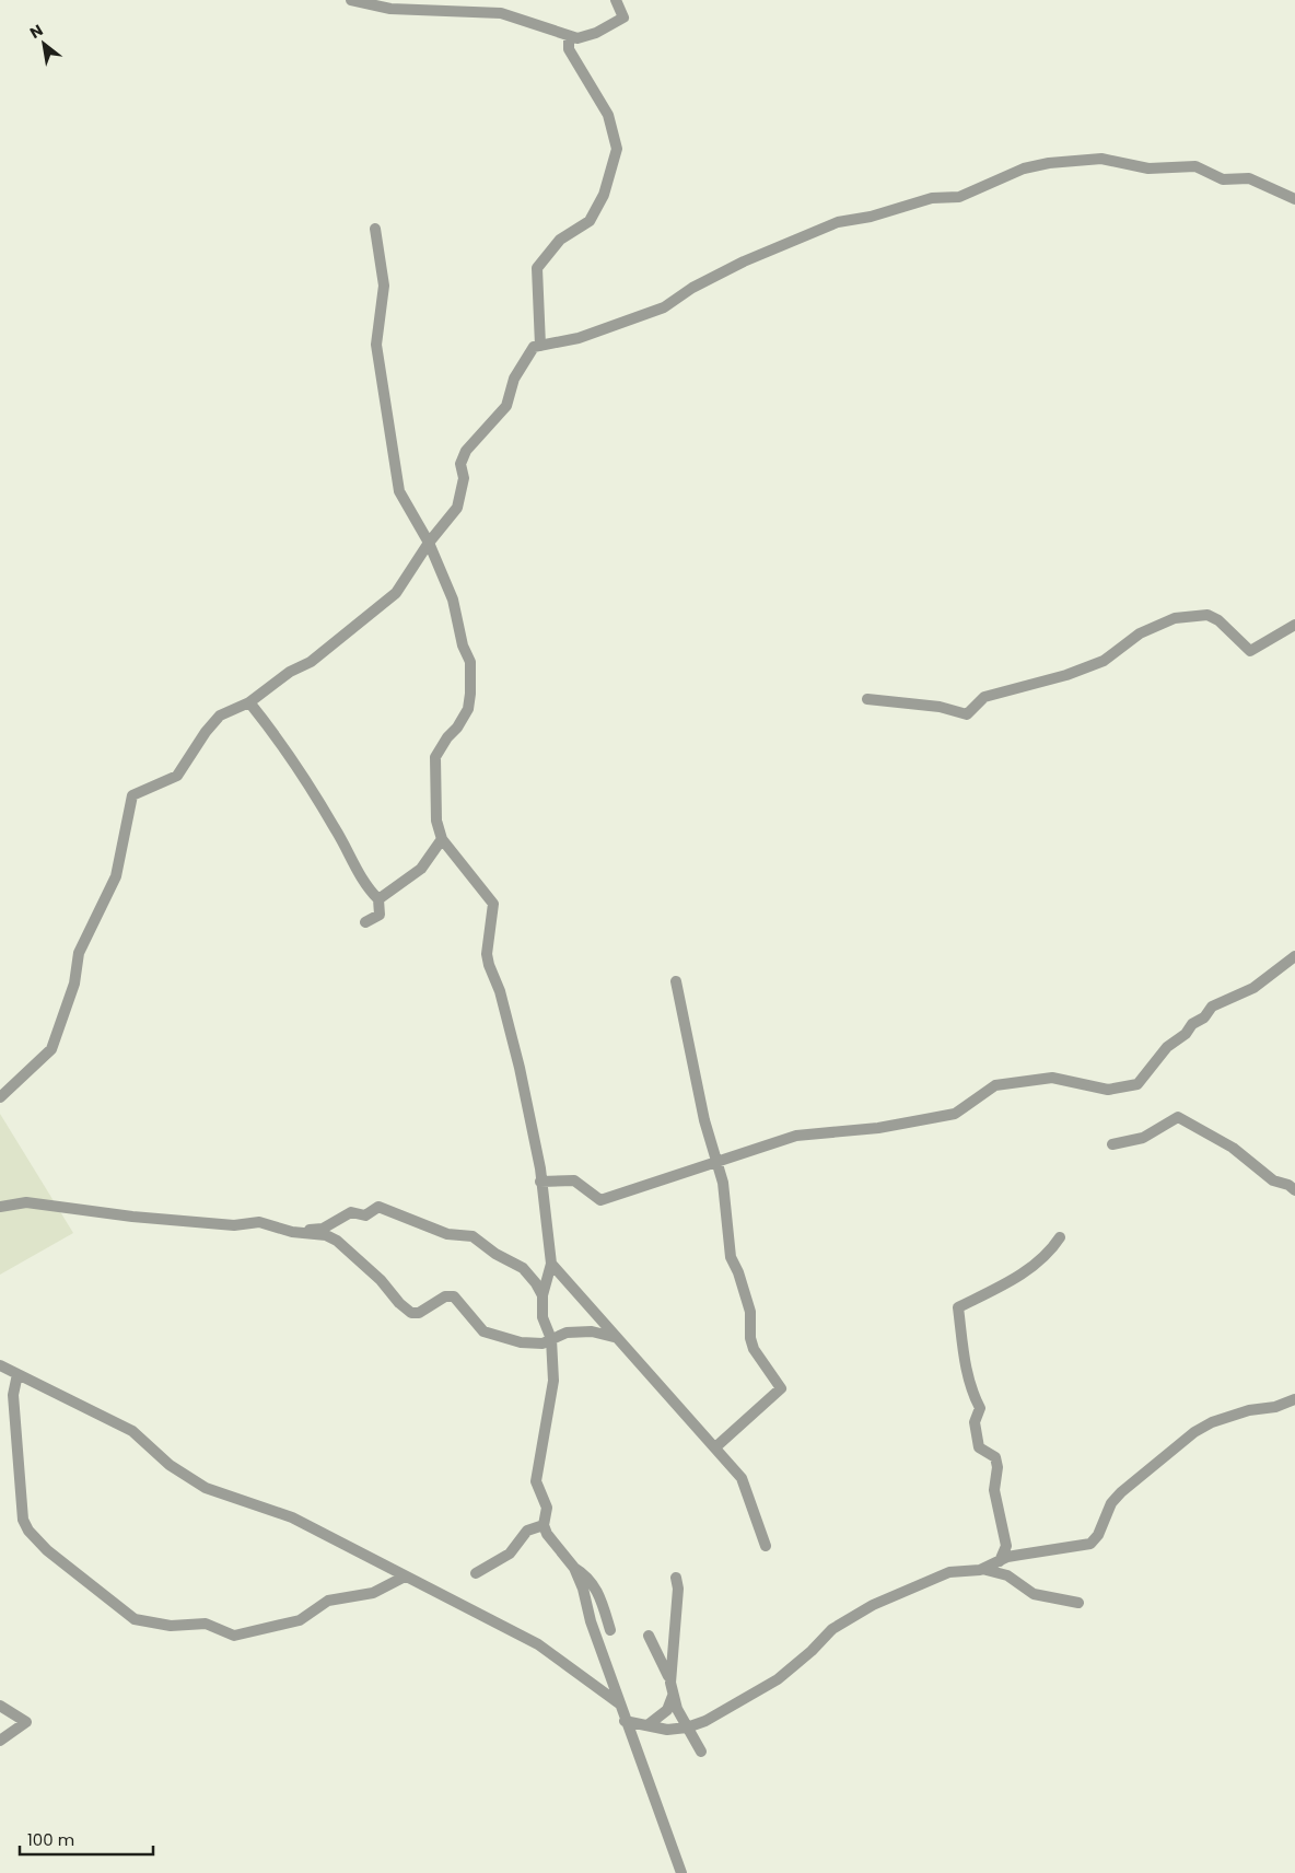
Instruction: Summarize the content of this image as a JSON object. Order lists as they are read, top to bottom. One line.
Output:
{"scale_bar":"100 m","north":"top left"}
